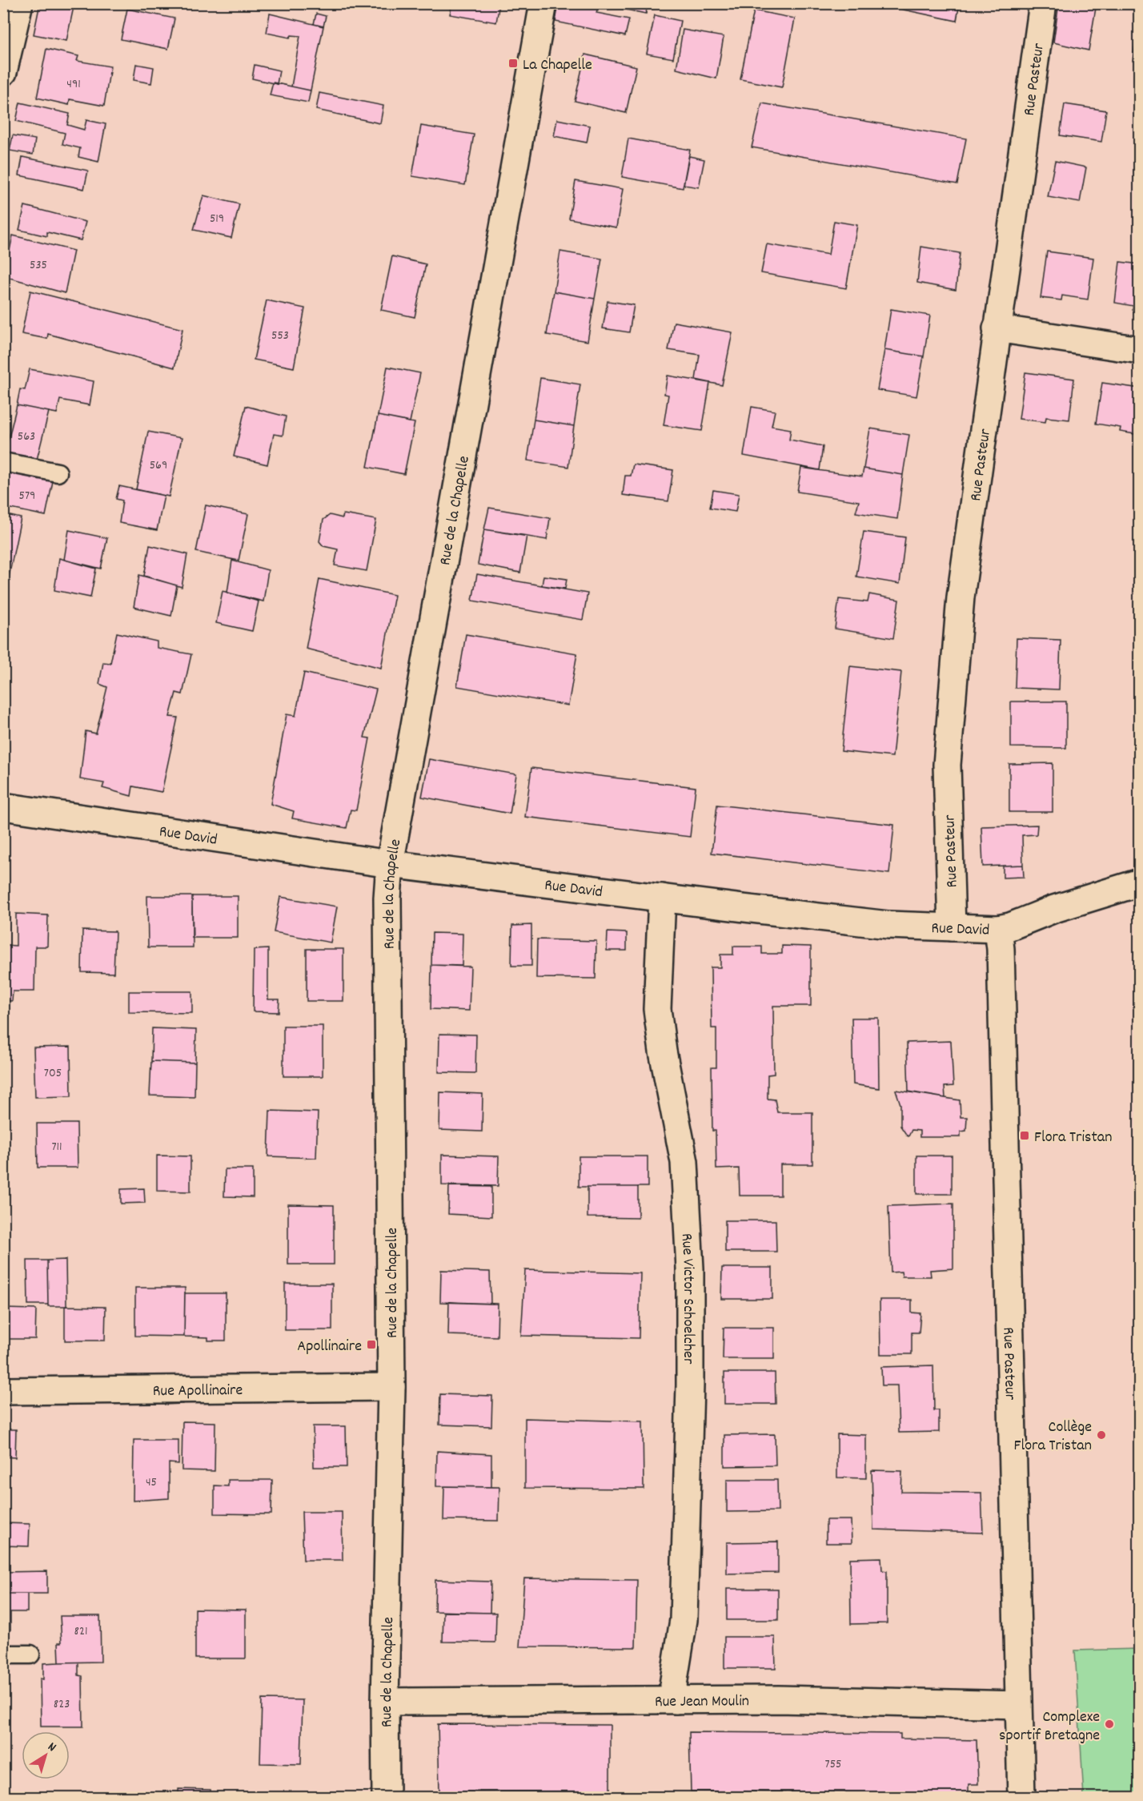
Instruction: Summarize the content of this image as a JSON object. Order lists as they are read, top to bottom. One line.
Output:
{"streets":{"street":["Rue Pasteur","Rue de la Chapelle","Rue David","Rue Victor Schoelcher","Rue Apollinaire","Rue Jean Moulin"]},"crossings":[["Rue Pasteur","Rue David"],["Rue Pasteur","Rue Jean Moulin"],["Rue de la Chapelle","Rue David"],["Rue de la Chapelle","Rue Apollinaire"],["Rue de la Chapelle","Rue Jean Moulin"],["Rue David","Rue Victor Schoelcher"],["Rue Victor Schoelcher","Rue Jean Moulin"]],"places":{"transit":["La Chapelle","Flora Tristan","Apollinaire"],"other":["Collège Flora Tristan","Complexe sportif Bretagne"]},"house_numbers":["491","519","535","553","563","569","579","705","711","45","821","823","755"],"north":"top right"}
